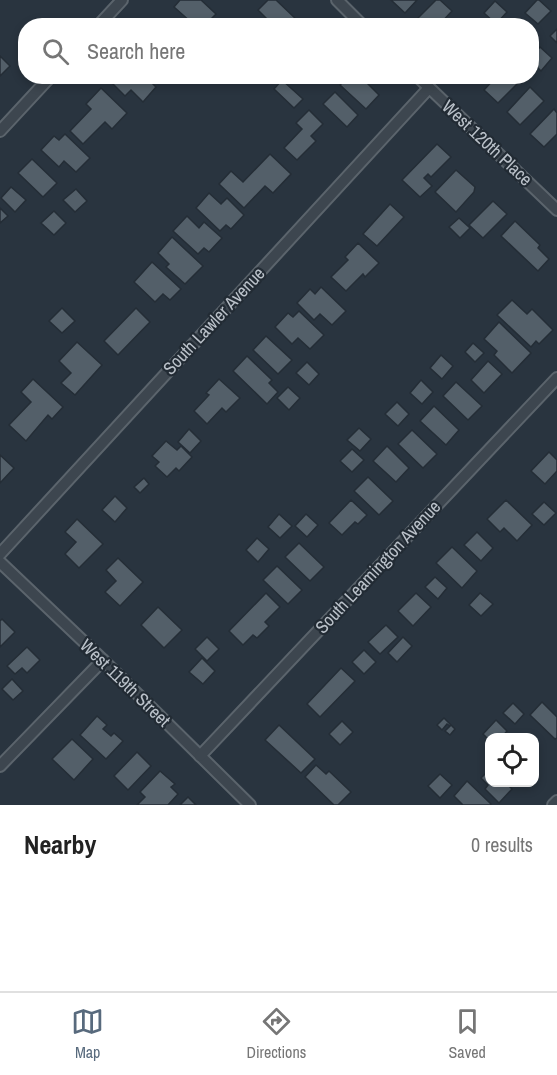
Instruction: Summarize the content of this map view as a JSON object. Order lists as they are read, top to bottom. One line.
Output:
{"streets":{"street":["West 120th Place","South Lawler Avenue","South Leamington Avenue","West 119th Street"]},"crossings":[["West 120th Place","South Lawler Avenue"],["South Leamington Avenue","West 119th Street"]],"page":{"search":"Search here","heading":["Nearby","0 results"],"nav":["Map","Directions","Saved"]}}
